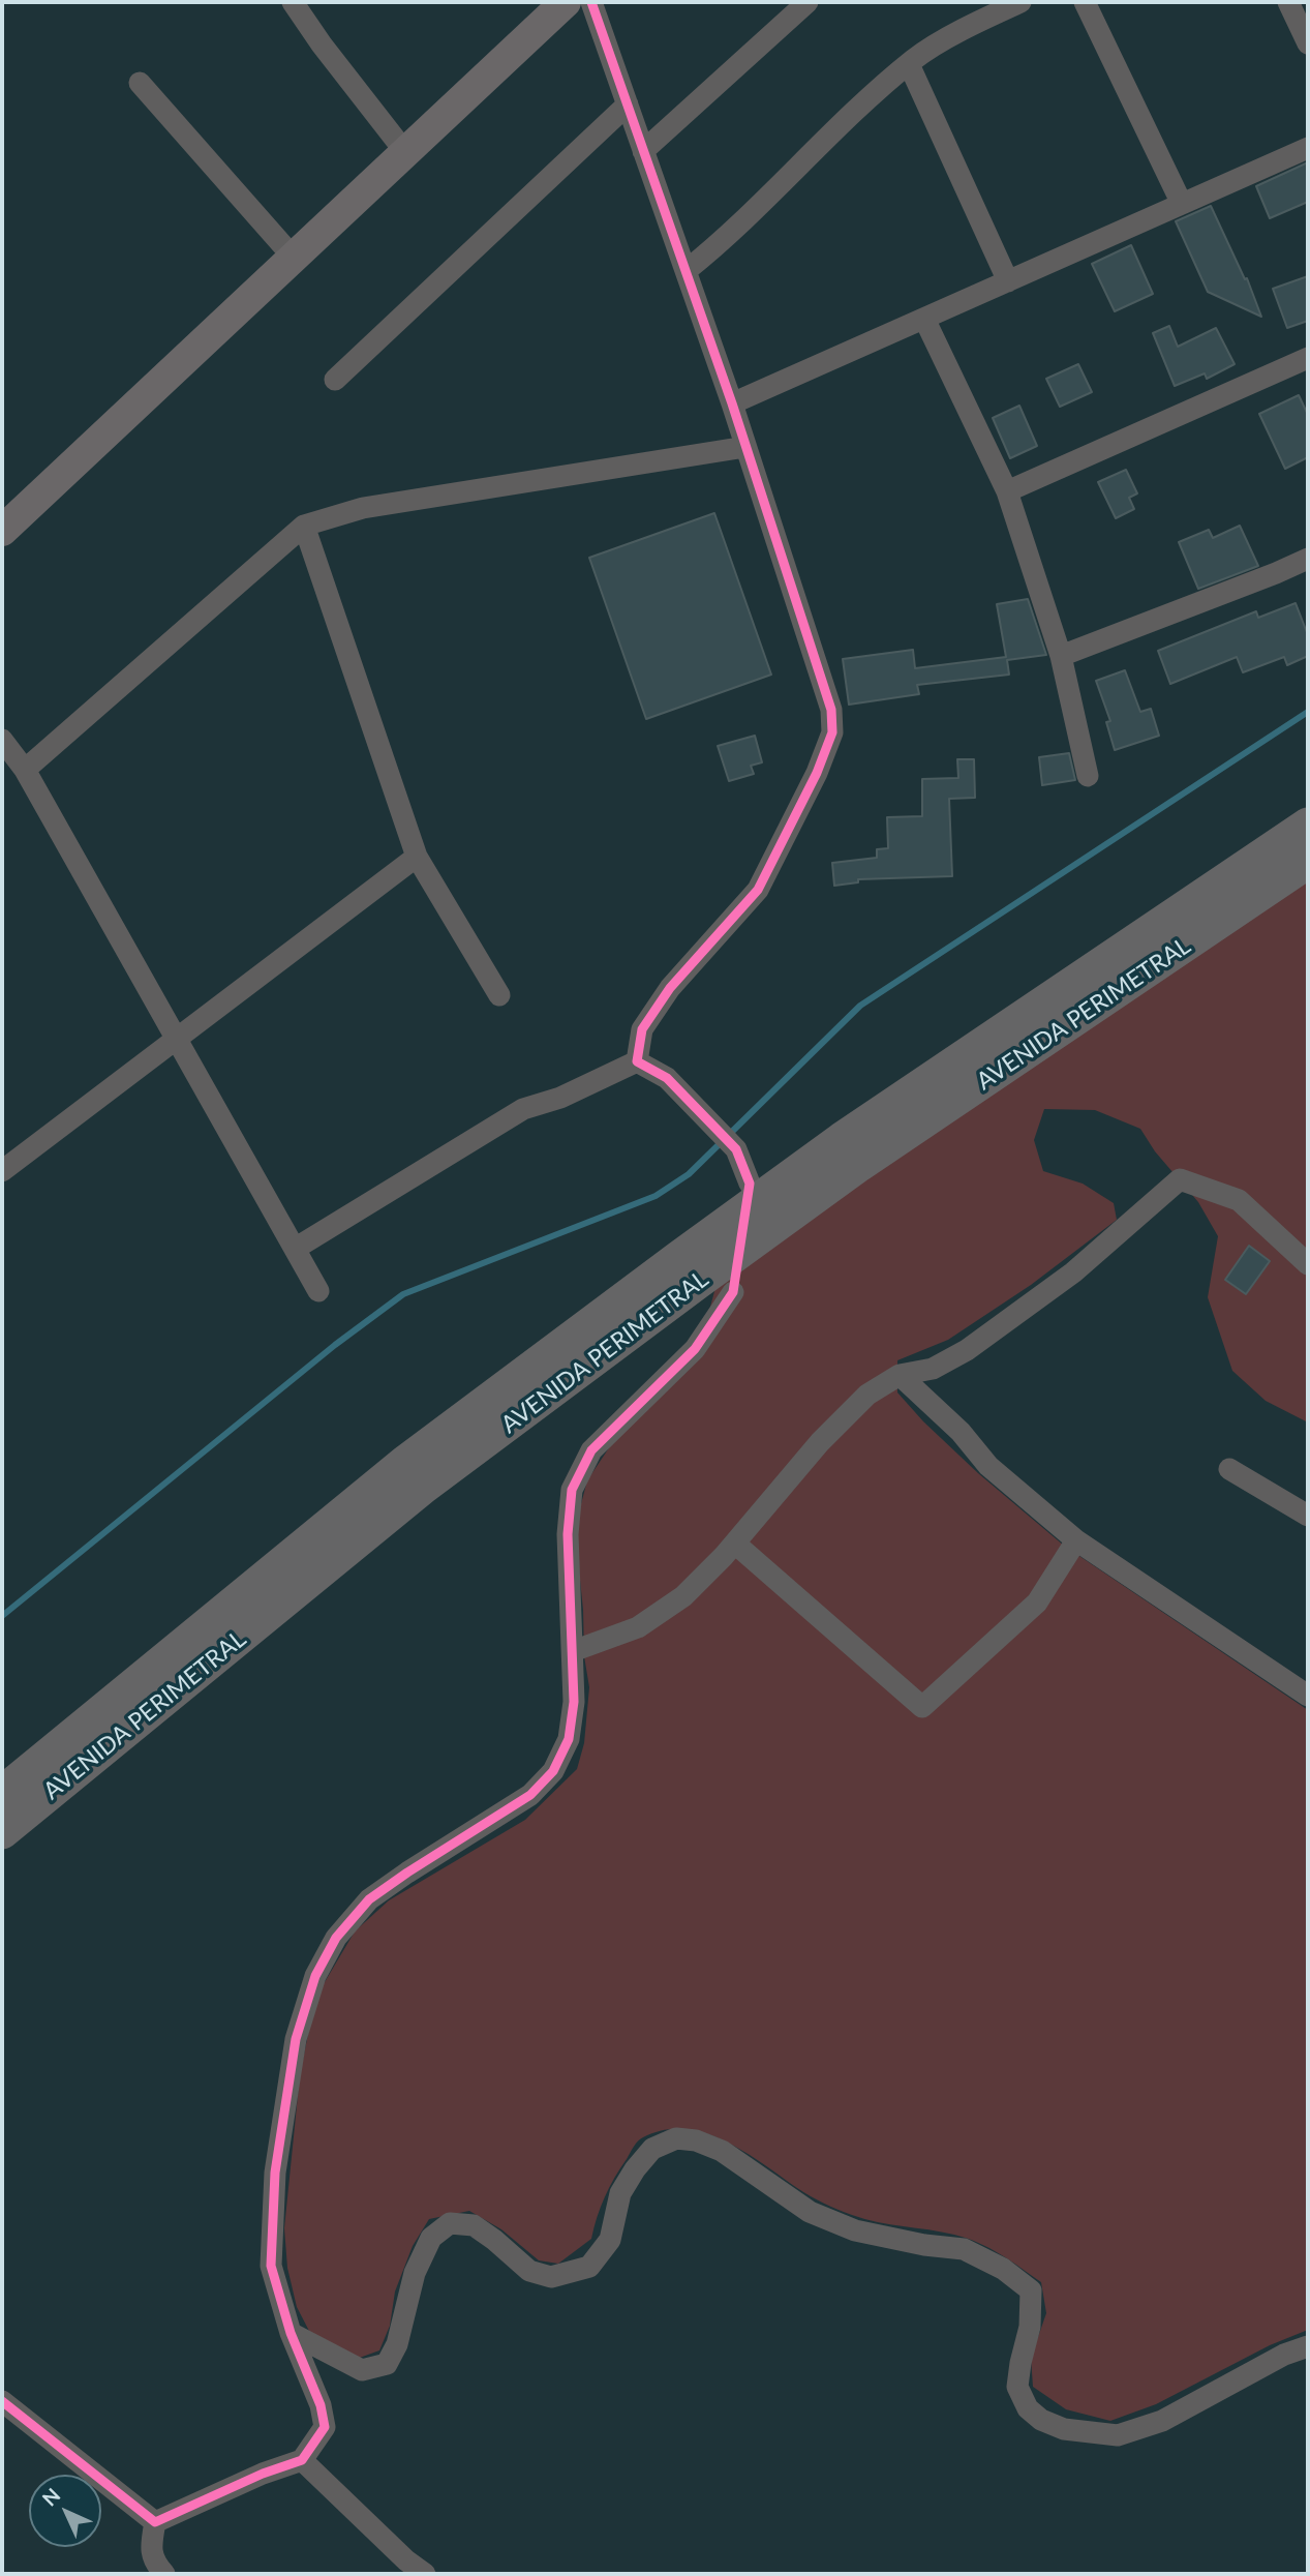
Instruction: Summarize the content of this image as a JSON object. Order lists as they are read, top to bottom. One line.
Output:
{"streets":{"main road":["AVENIDA PERIMETRAL"]},"north":"top left"}
